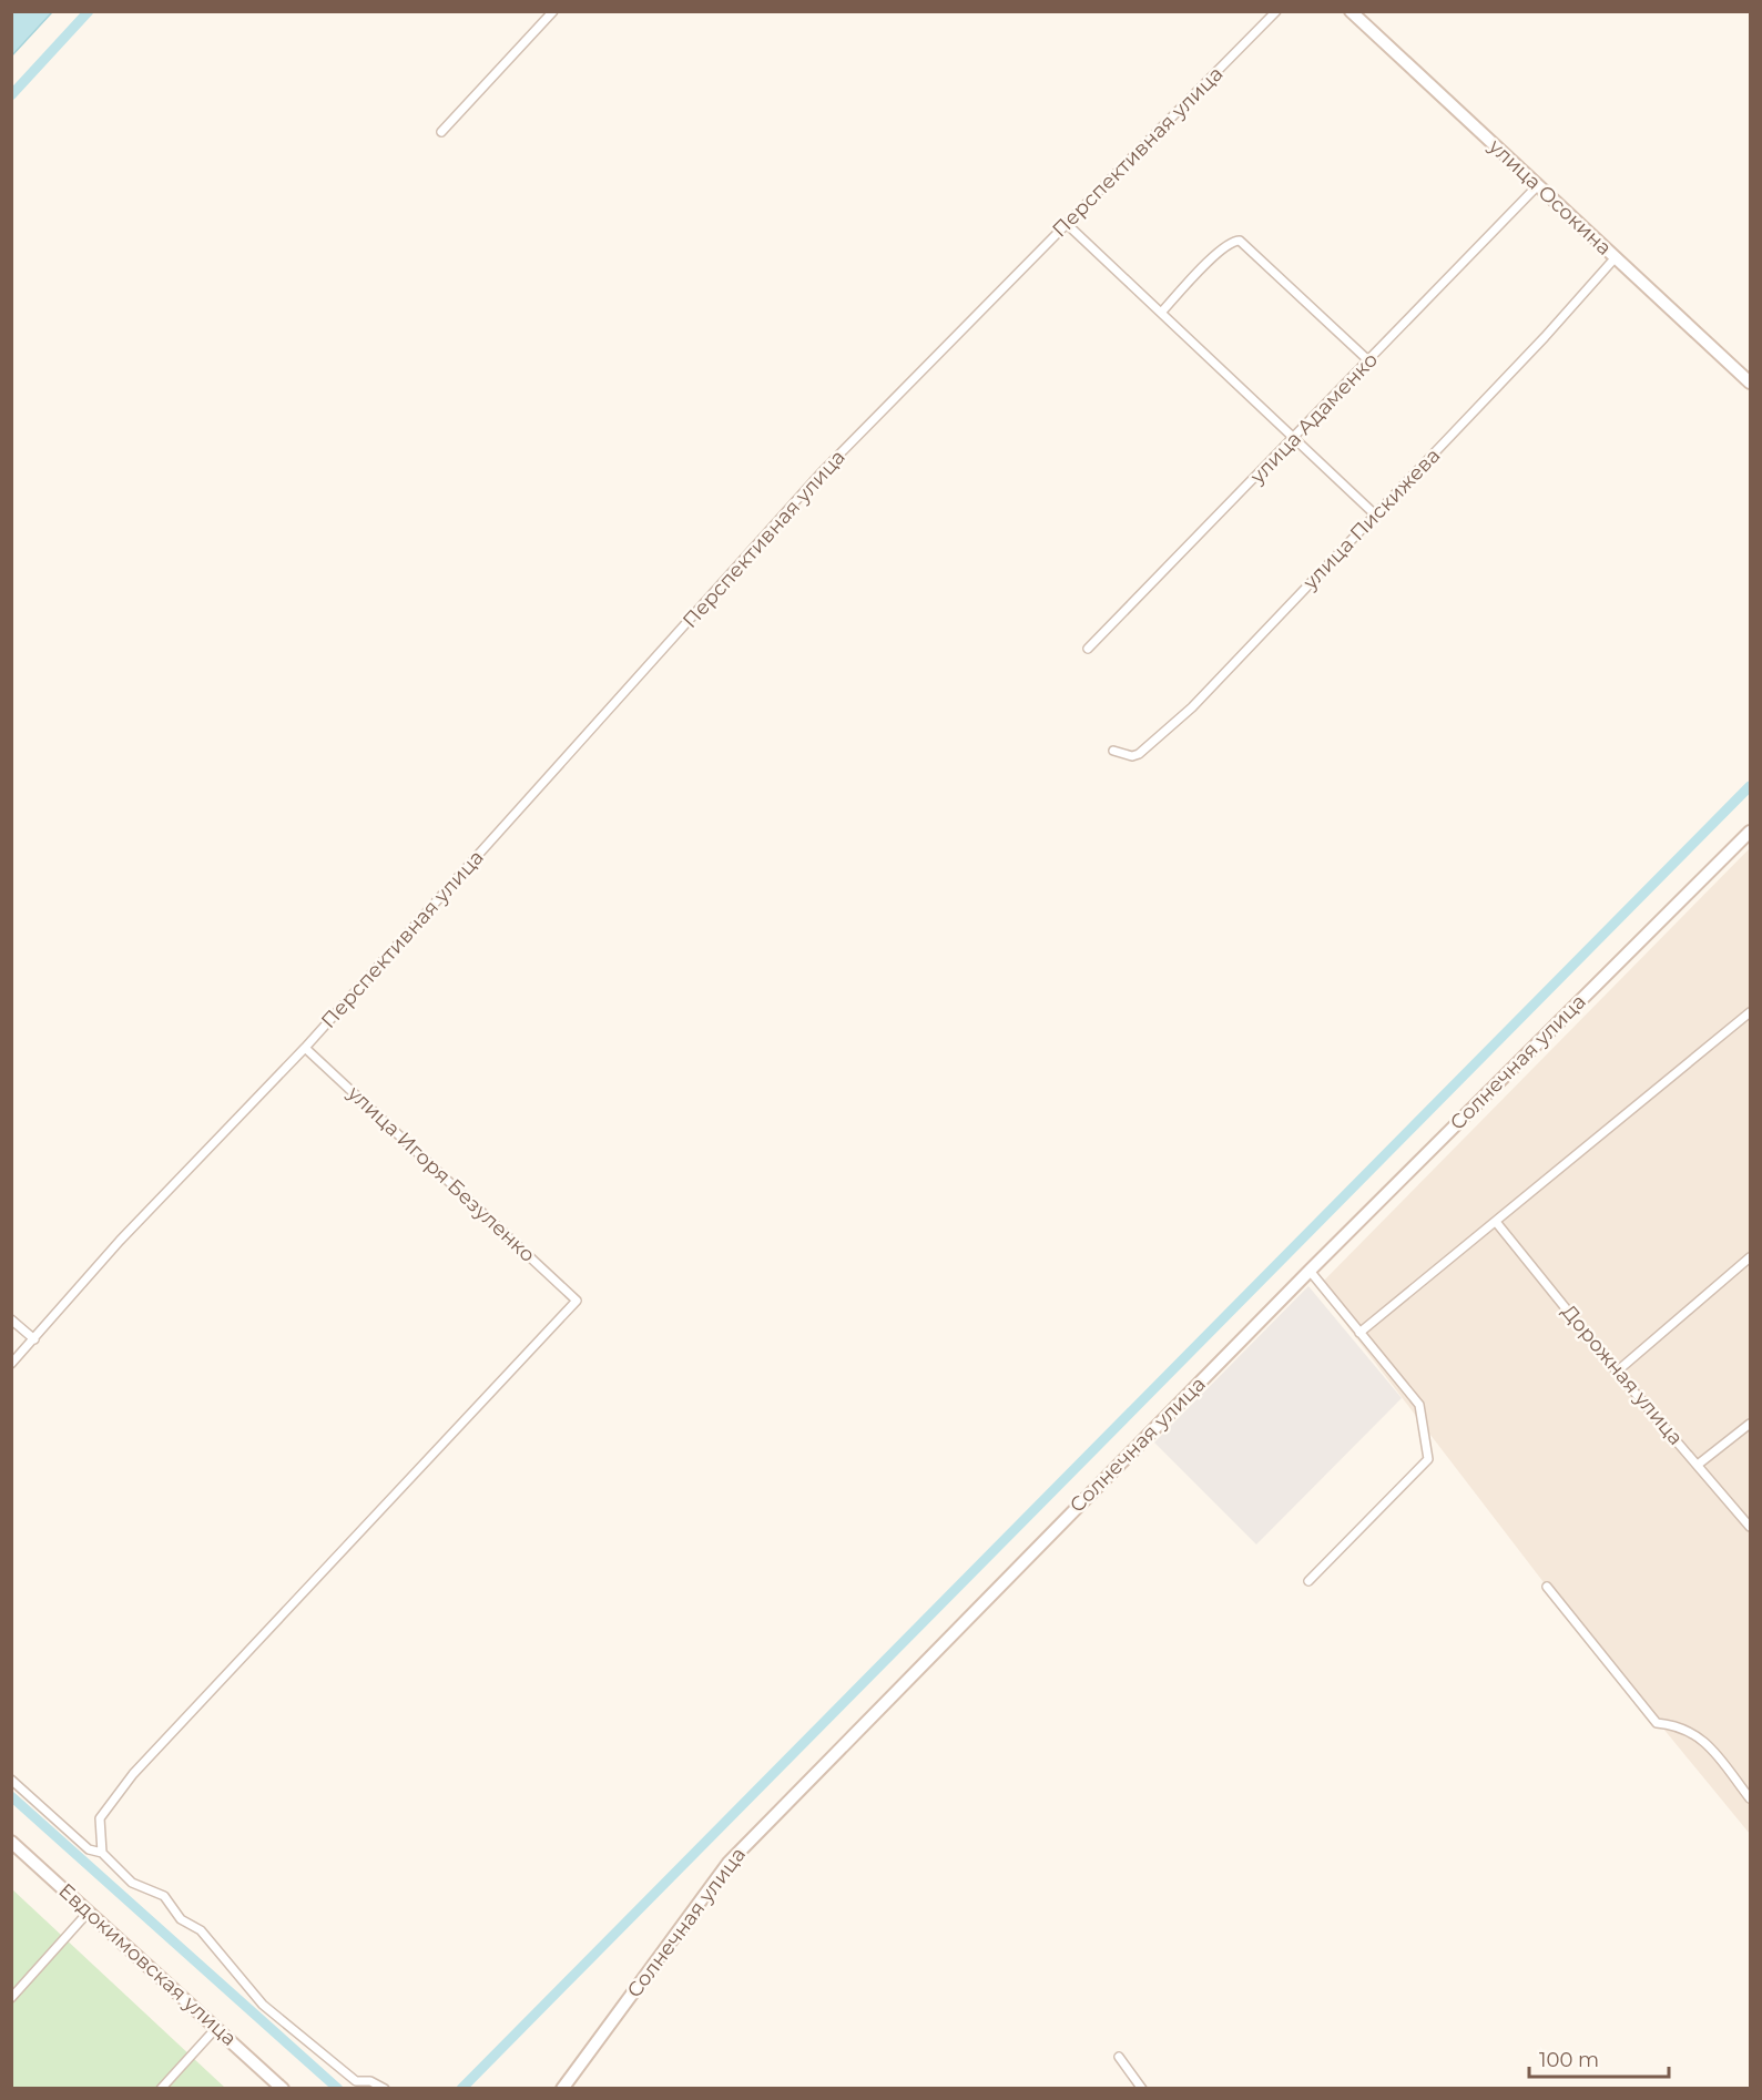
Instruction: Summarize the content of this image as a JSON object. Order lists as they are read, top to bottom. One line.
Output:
{"streets":{"main road":["улица Осокина","Солнечная улица","Евдокимовская улица"],"street":["Перспективная улица","улица Адаменко","улица Пискижева","улица Игоря Безуленко","Дорожная улица"]},"crossings":[["Перспективная улица","улица Игоря Безуленко"],["улица Осокина","улица Адаменко"],["улица Осокина","улица Пискижева"]],"scale_bar":"100 m"}
